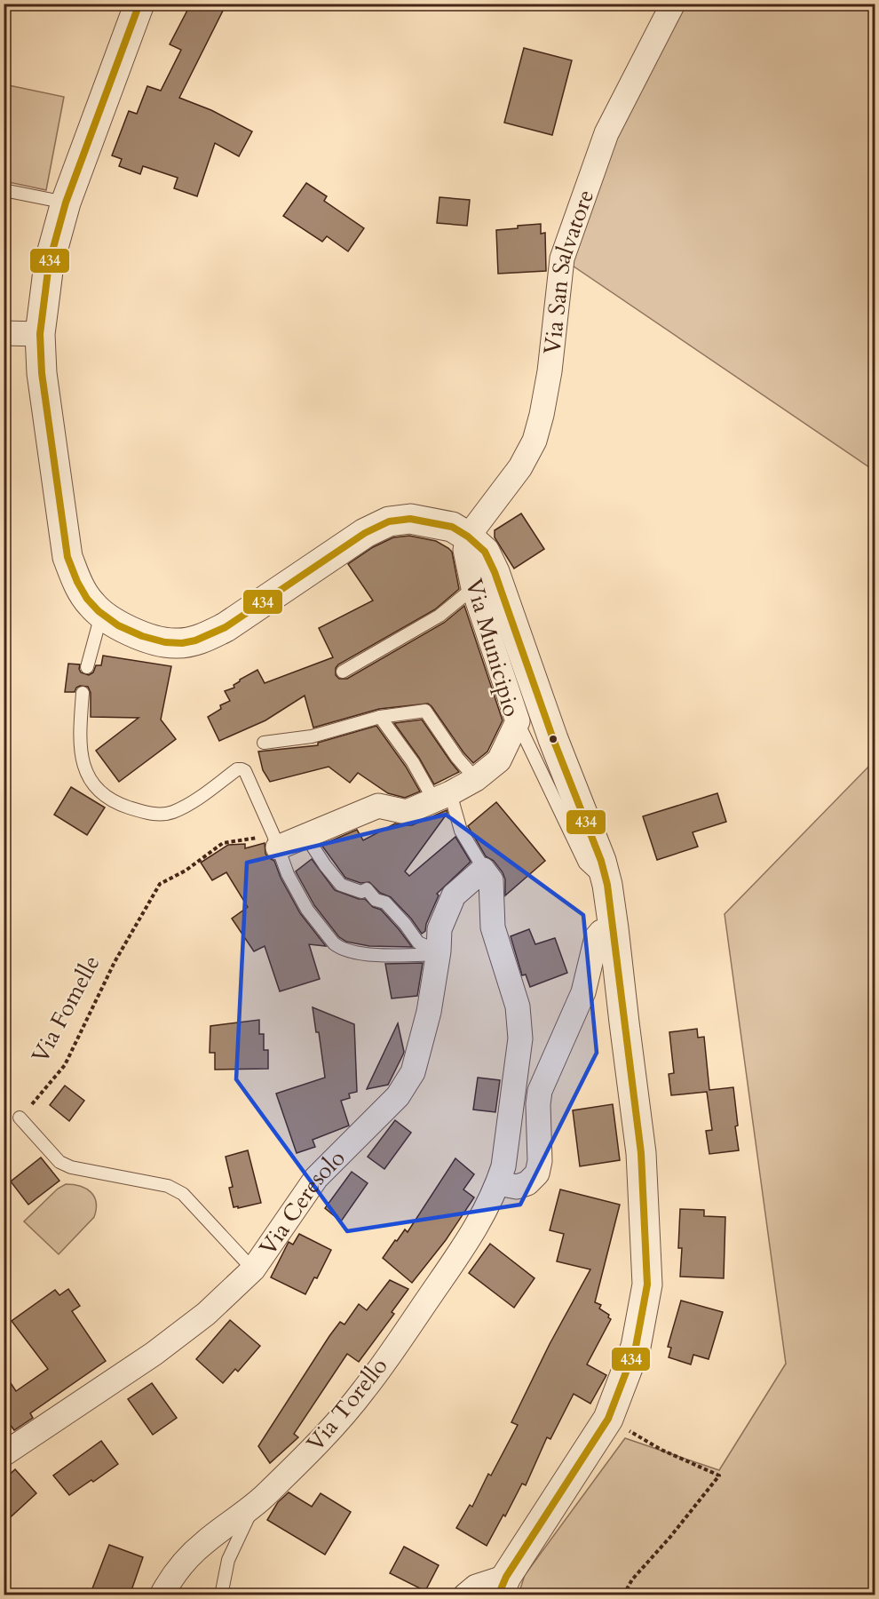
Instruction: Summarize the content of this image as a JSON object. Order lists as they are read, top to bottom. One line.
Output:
{"streets":{"street":["Via San Salvatore","Via Municipio","Via Ceresolo","Via Torello"],"path":["Via Fomelle"]},"crossings":[["Via San Salvatore","Via Municipio"],["Via Municipio","Via Fomelle"],["Via Ceresolo","Via Torello"]],"lines":["transit line 434"]}
